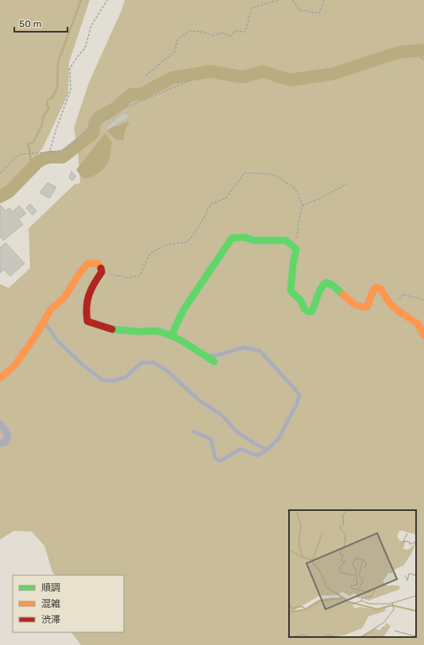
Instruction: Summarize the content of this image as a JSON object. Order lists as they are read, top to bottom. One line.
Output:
{"legend":["順調","混雑","渋滞"],"scale_bar":"50 m"}
